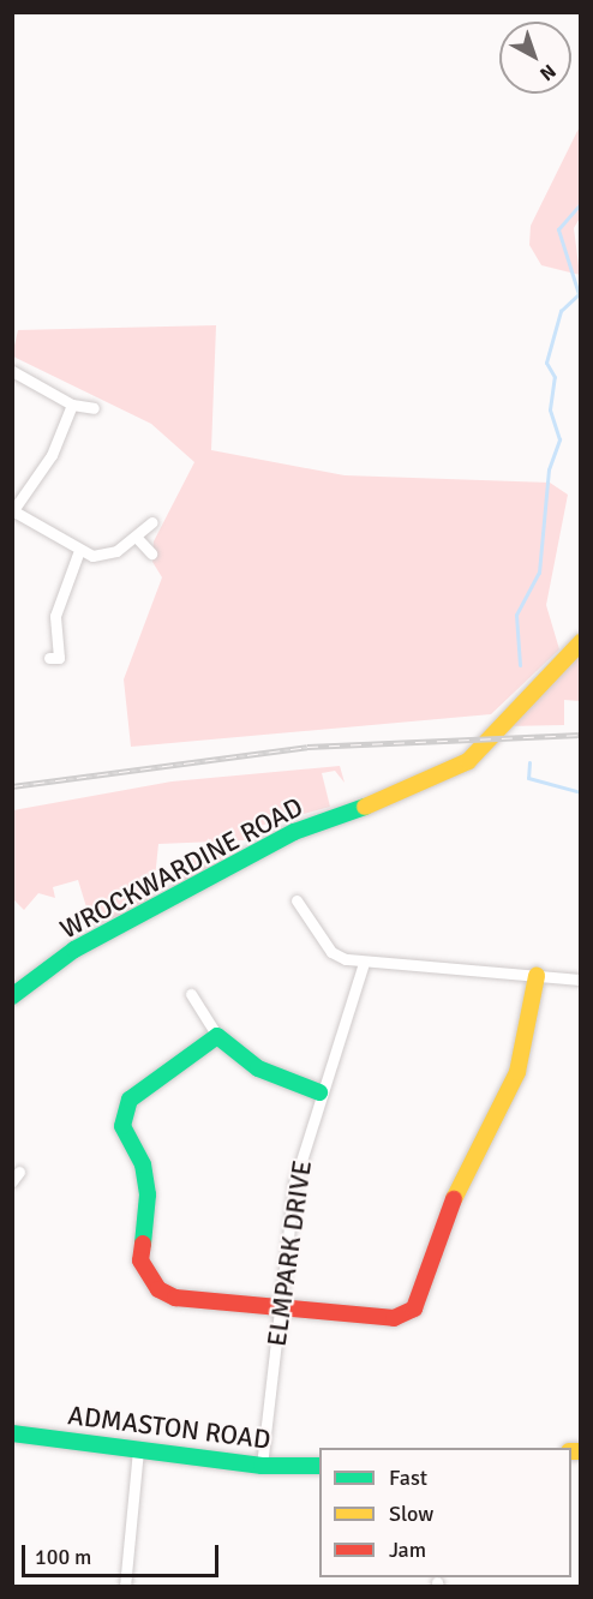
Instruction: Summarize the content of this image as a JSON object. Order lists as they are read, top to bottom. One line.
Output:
{"streets":{"street":["WROCKWARDINE ROAD","ELMPARK DRIVE","ADMASTON ROAD"]},"crossings":[["ELMPARK DRIVE","ADMASTON ROAD"]],"legend":["Fast","Slow","Jam"],"scale_bar":"100 m","north":"bottom right"}
